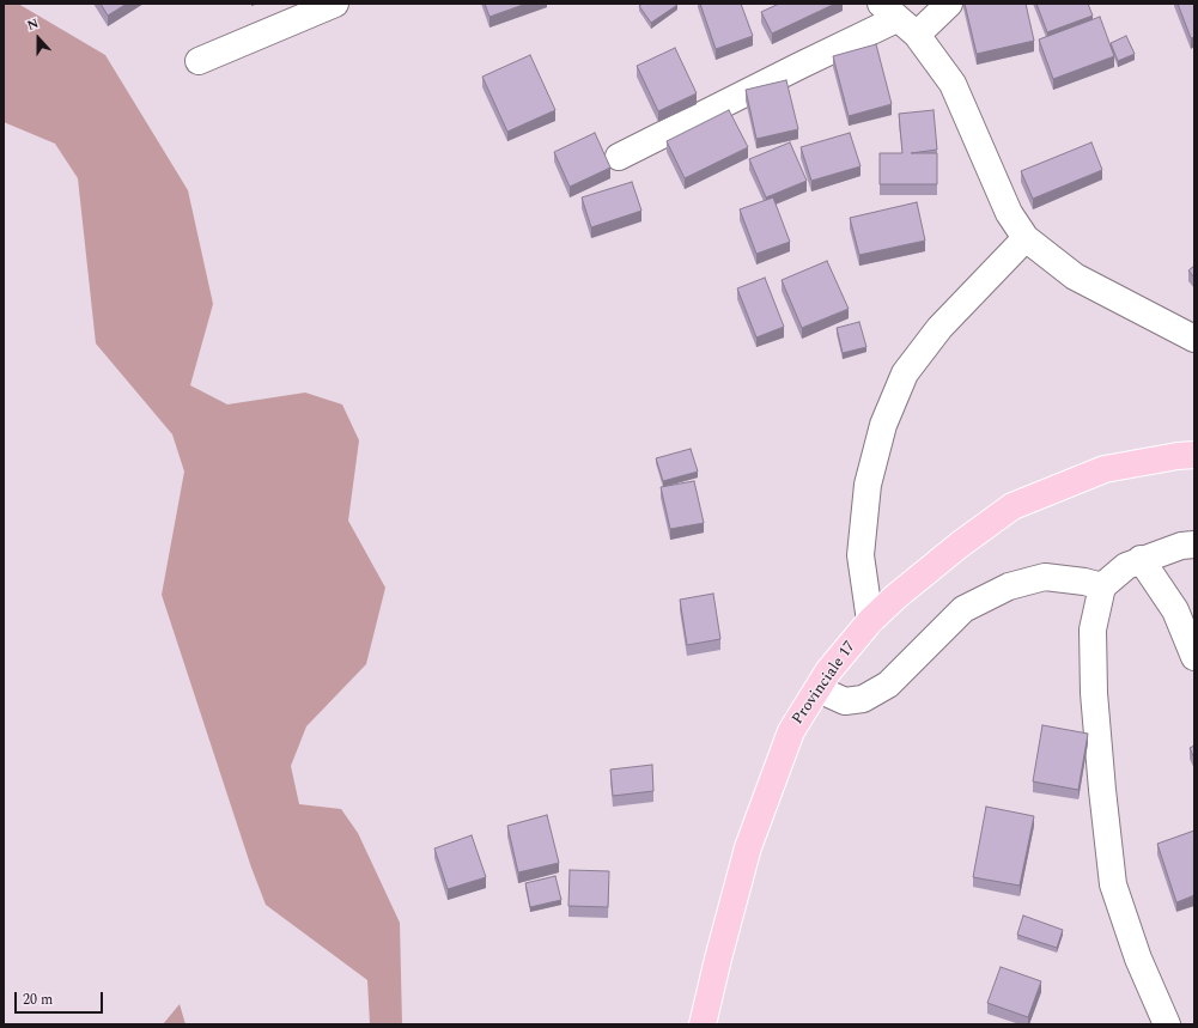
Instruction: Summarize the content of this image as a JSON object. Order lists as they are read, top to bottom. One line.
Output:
{"streets":{"main road":["Provinciale 17"]},"scale_bar":"20 m","north":"top"}
